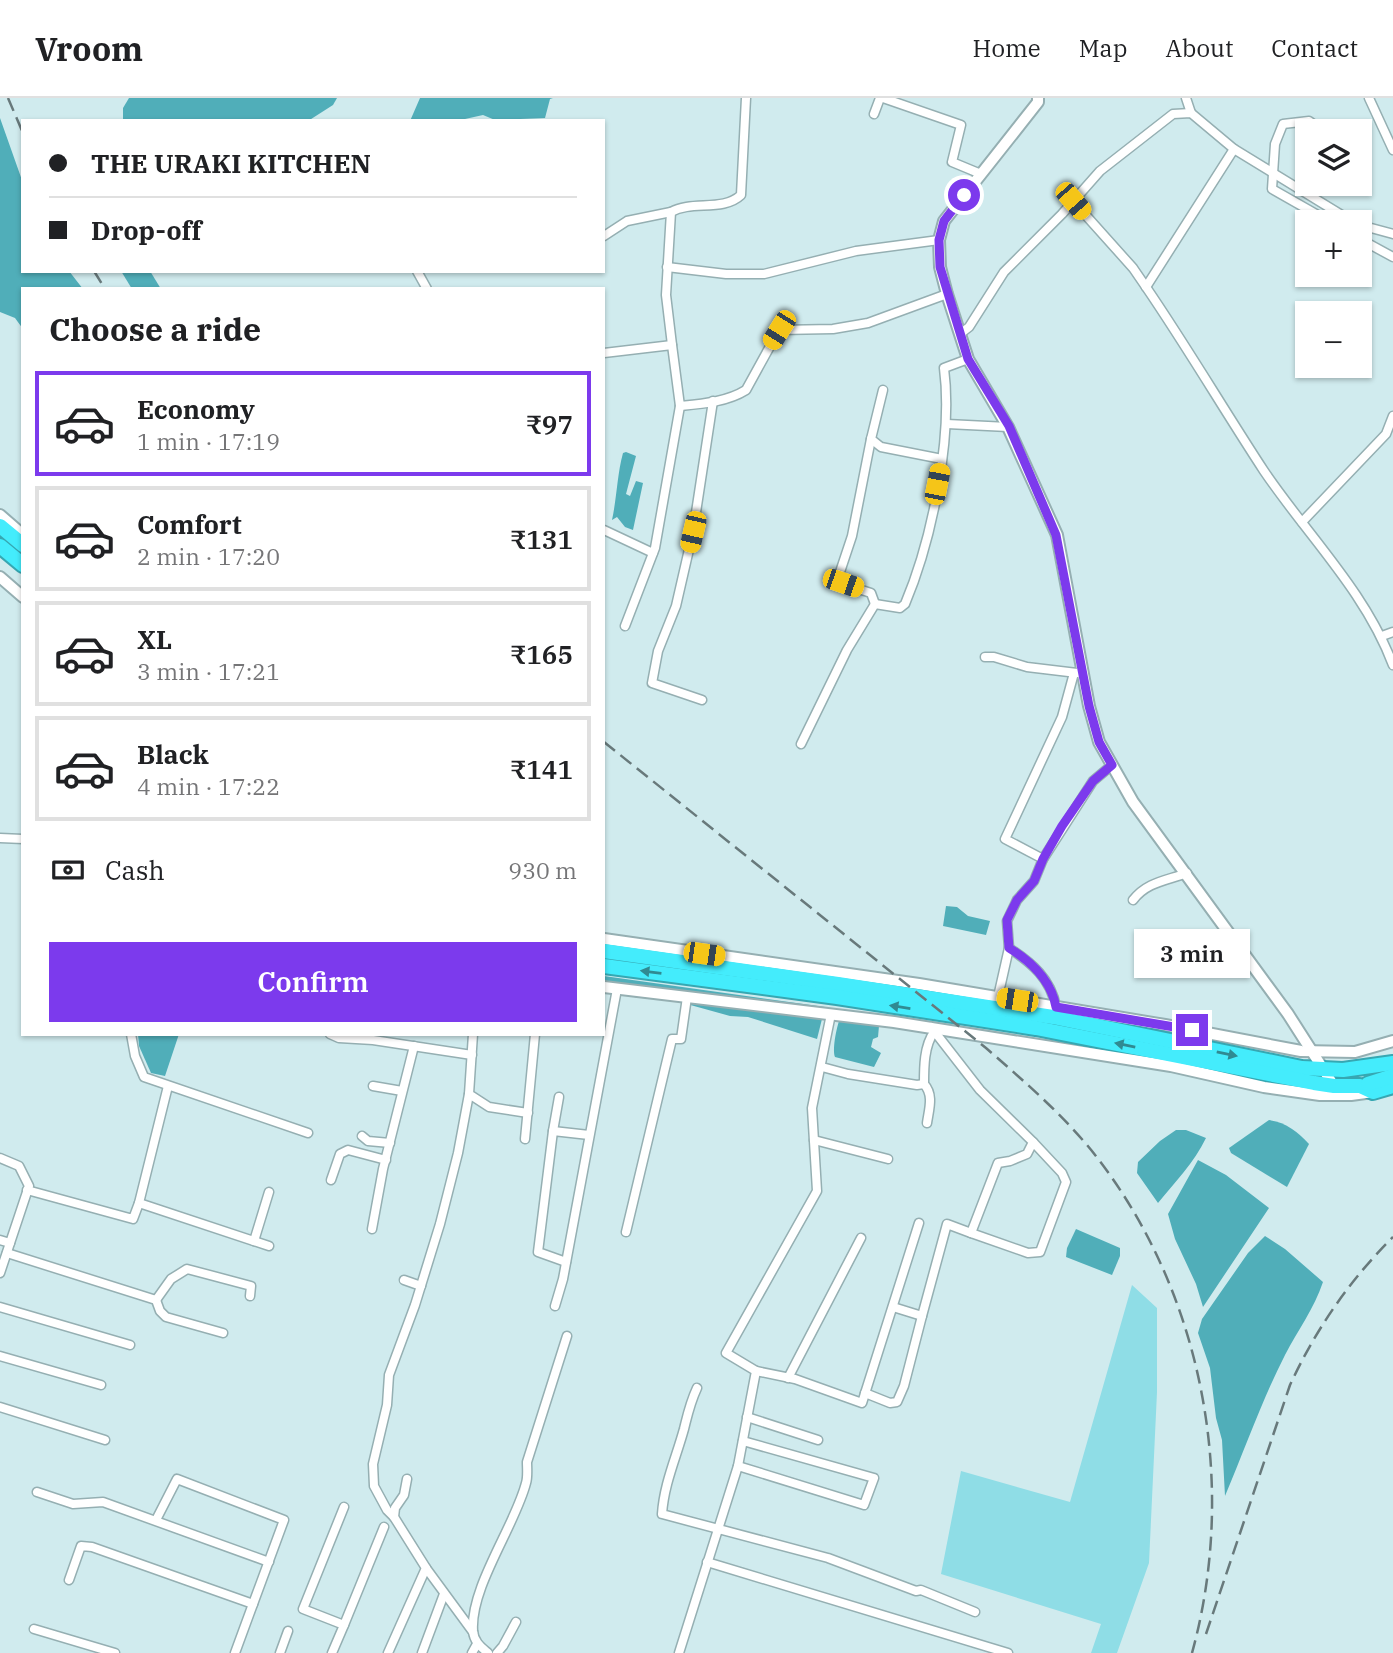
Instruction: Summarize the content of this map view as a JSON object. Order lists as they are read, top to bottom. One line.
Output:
{"page":{"header":"Vroom","nav":["Home","Map","About","Contact"],"map_buttons":["+","−"],"banner":["THE URAKI KITCHEN","Drop-off"],"heading":"Choose a ride","list":[{"name":"Economy","note":"1 min · 17:19","value":"₹97"},{"name":"Comfort","note":"2 min · 17:20","value":"₹131"},{"name":"XL","note":"3 min · 17:21","value":"₹165"},{"name":"Black","note":"4 min · 17:22","value":"₹141"}],"pay":["Cash","930 m"],"buttons":"Confirm","bubble":"3 min"}}
